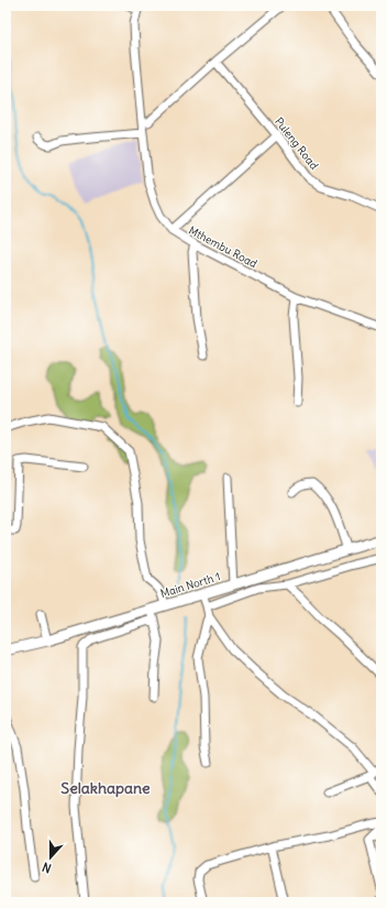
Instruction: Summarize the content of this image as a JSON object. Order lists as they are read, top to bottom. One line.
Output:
{"streets":{"main road":["Main North 1"],"street":["Puleng Road","Mthembu Road"]},"districts":["Selakhapane"],"north":"bottom"}
